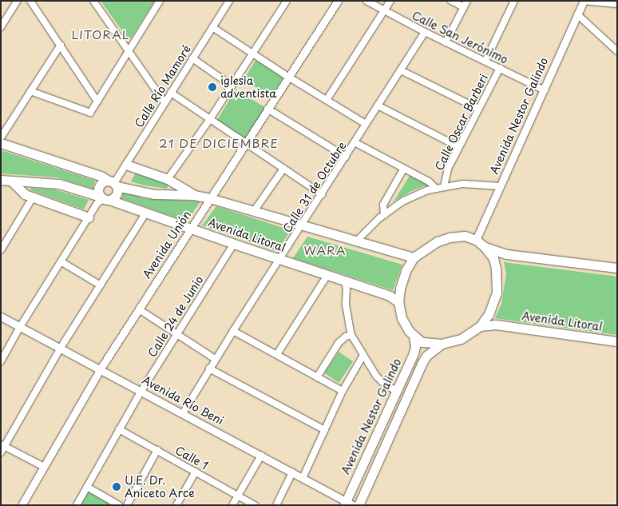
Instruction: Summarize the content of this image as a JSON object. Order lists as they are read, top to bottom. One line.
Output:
{"streets":{"main road":["Avenida Nestor Galindo","Avenida Litoral"],"street":["Calle San Jerónimo","Calle Río Mamoré","Calle Oscar Barberi","Calle 31 de Octubre","Avenida Unión","Calle 24 de Junio","Avenida Río Beni","Calle 1"]},"crossings":[["Calle San Jerónimo","Avenida Nestor Galindo"],["Calle San Jerónimo","Calle Oscar Barberi"],["Calle San Jerónimo","Calle 31 de Octubre"],["Calle Río Mamoré","Avenida Litoral"],["Avenida Nestor Galindo","Avenida Litoral"],["Avenida Nestor Galindo","Avenida Río Beni"],["Calle 31 de Octubre","Avenida Litoral"],["Calle 31 de Octubre","Avenida Río Beni"],["Avenida Litoral","Avenida Unión"],["Avenida Litoral","Calle 24 de Junio"],["Avenida Unión","Avenida Río Beni"],["Calle 24 de Junio","Avenida Río Beni"],["Calle 24 de Junio","Calle 1"]],"districts":["LITORAL","21 DE DICIEMBRE","WARA"],"places":["iglesia adventista","U.E. Dr. Aniceto Arce"]}
